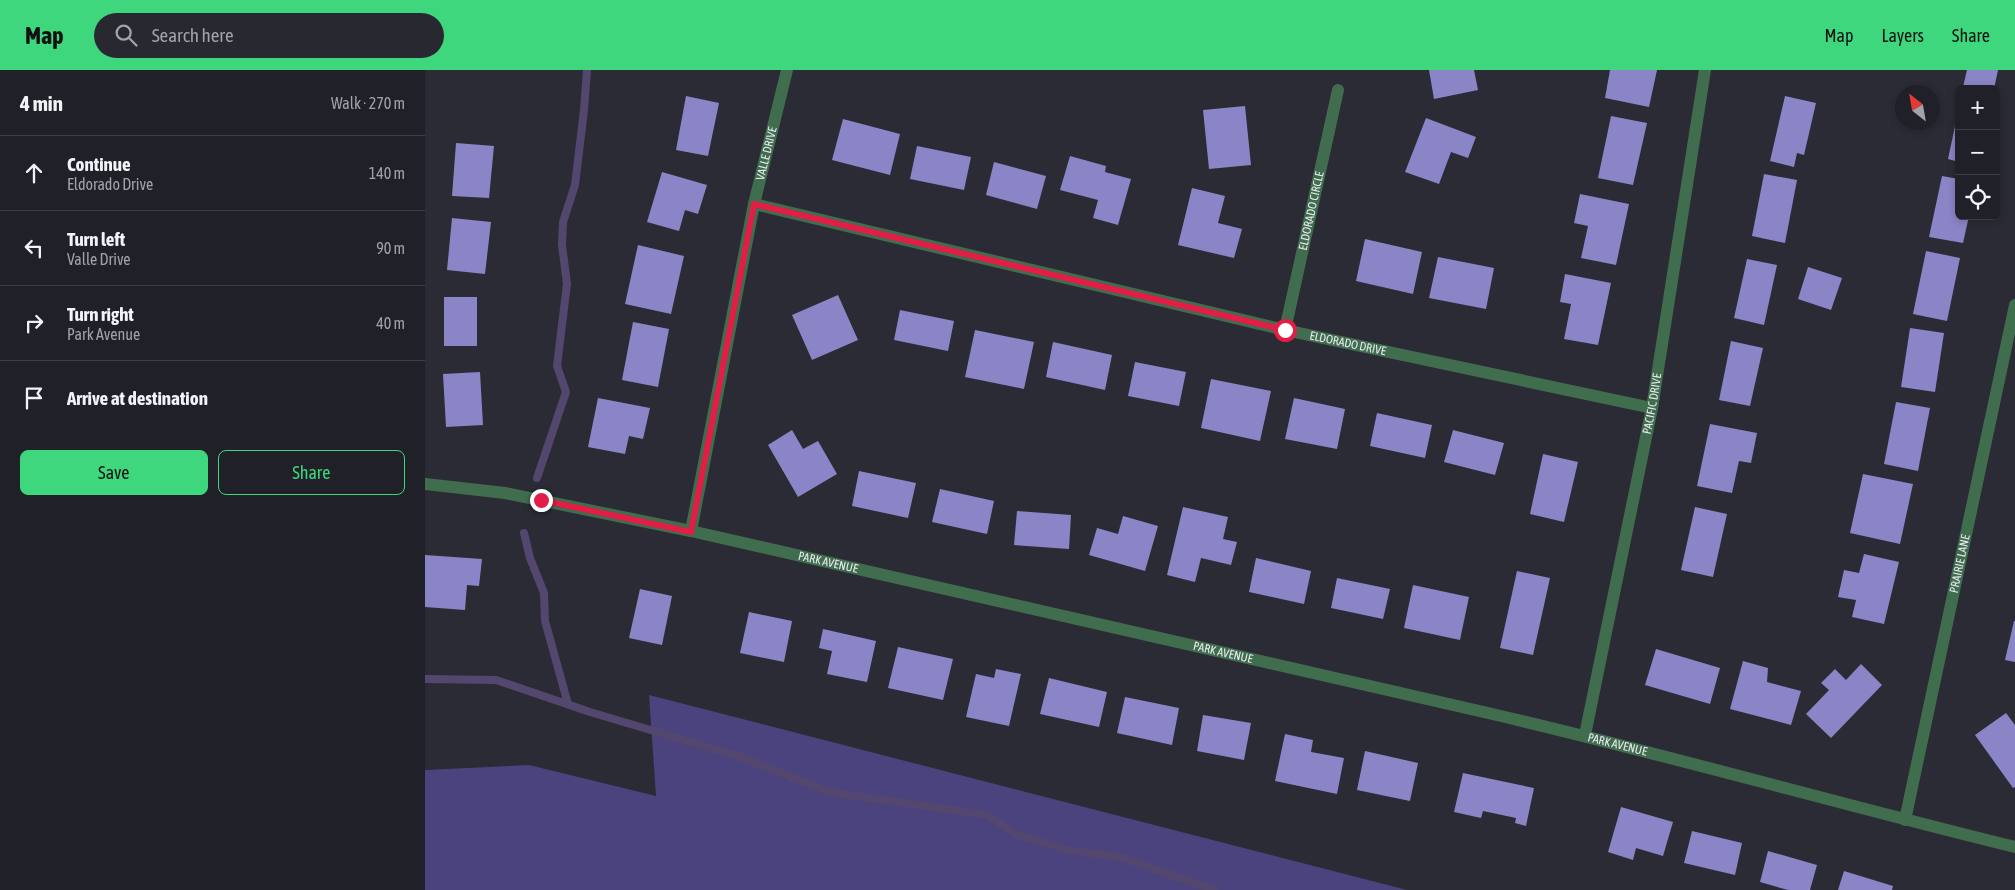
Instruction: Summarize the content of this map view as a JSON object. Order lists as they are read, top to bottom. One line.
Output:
{"streets":{"street":["VALLE DRIVE","ELDORADO CIRCLE","ELDORADO DRIVE","PACIFIC DRIVE","PARK AVENUE","PRAIRIE LANE"]},"crossings":[["VALLE DRIVE","ELDORADO DRIVE"],["VALLE DRIVE","PARK AVENUE"],["ELDORADO CIRCLE","ELDORADO DRIVE"],["ELDORADO DRIVE","PACIFIC DRIVE"],["PACIFIC DRIVE","PARK AVENUE"],["PARK AVENUE","PRAIRIE LANE"]],"north":"top left","page":{"header":"Map","search":"Search here","nav":["Map","Layers","Share"],"heading":["4 min","Walk · 270 m"],"map_buttons":["+","−"],"list":[["Continue","Eldorado Drive","140 m"],["Turn left","Valle Drive","90 m"],["Turn right","Park Avenue","40 m"],"Arrive at destination"],"buttons":["Save","Share"]}}
